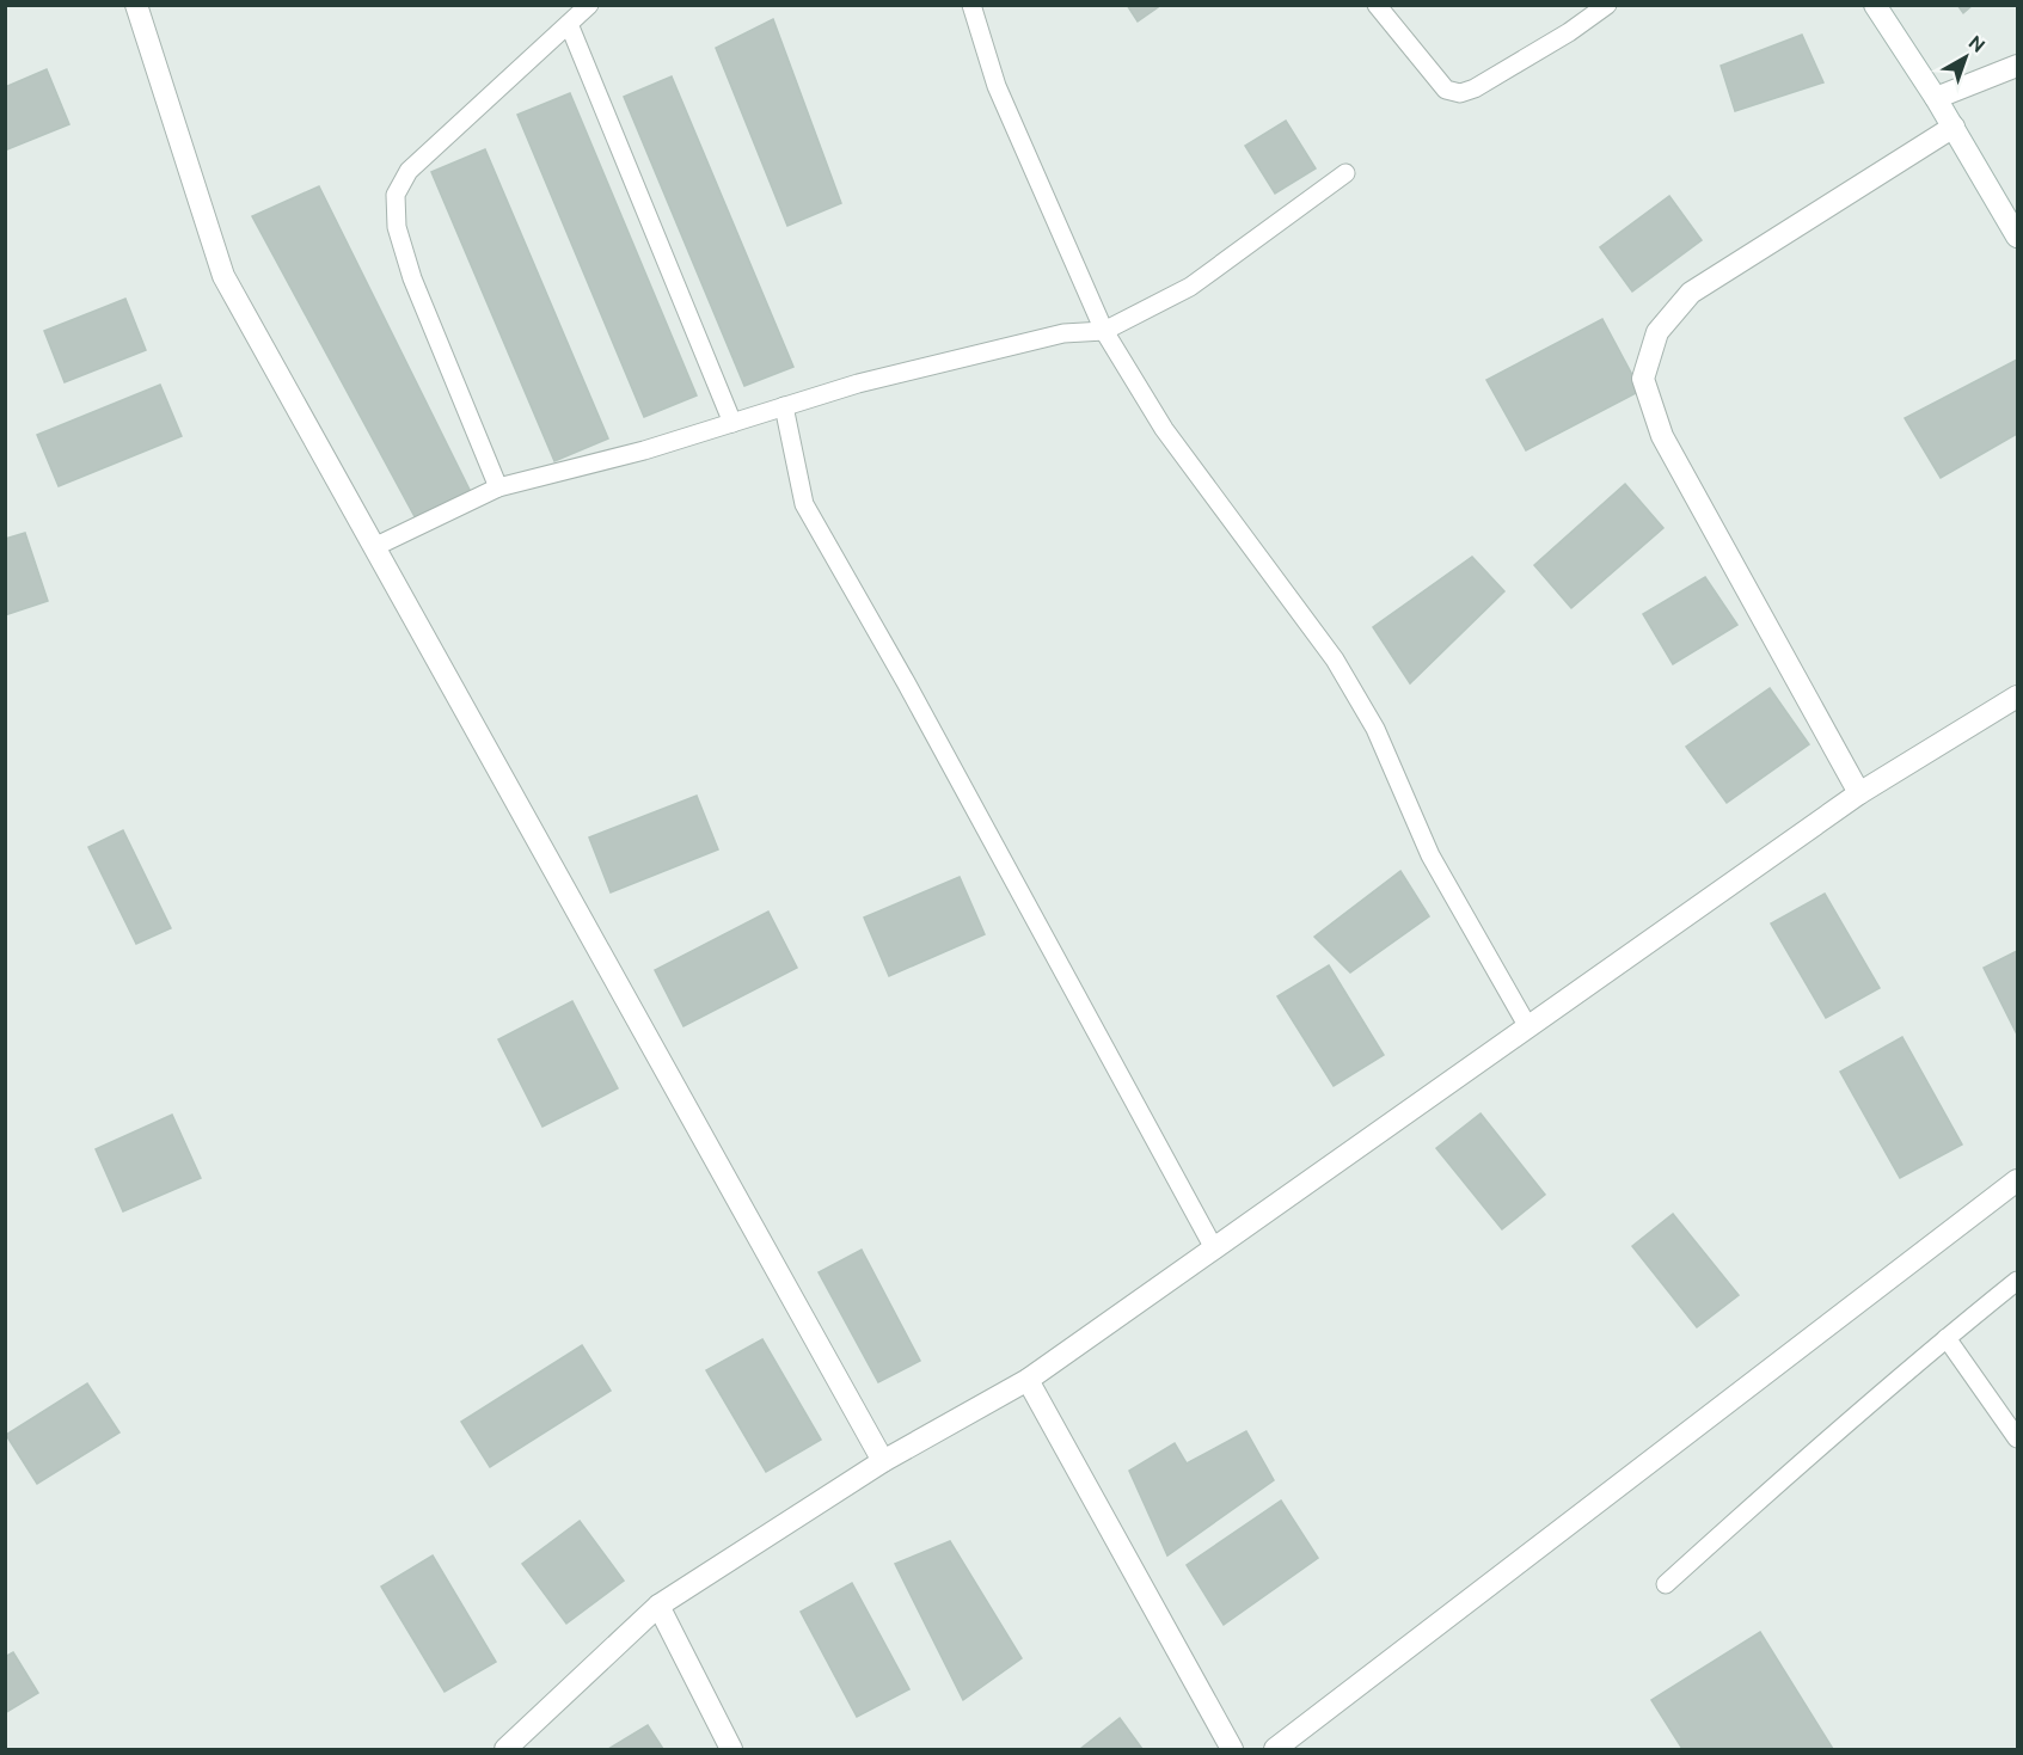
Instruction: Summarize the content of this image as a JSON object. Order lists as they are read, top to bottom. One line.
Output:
{"north":"top right"}
